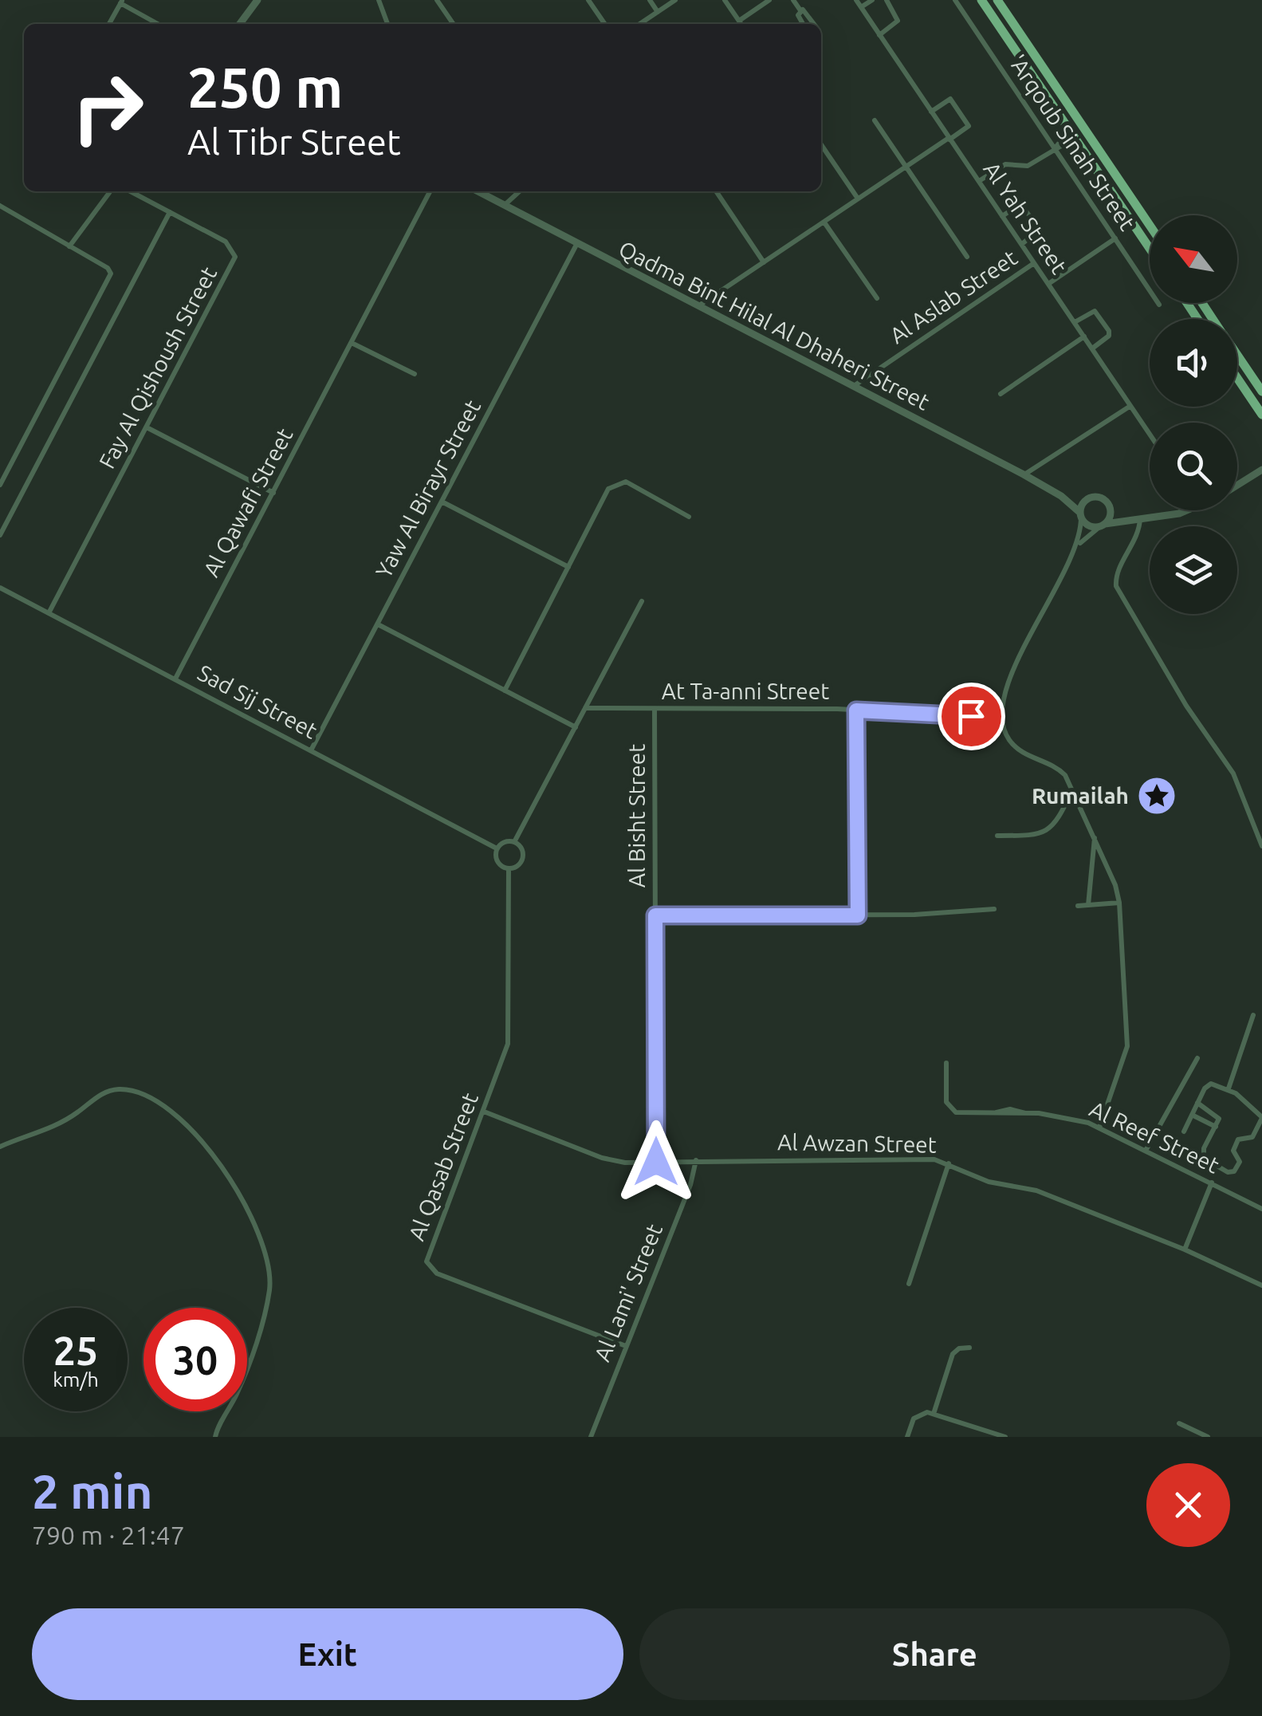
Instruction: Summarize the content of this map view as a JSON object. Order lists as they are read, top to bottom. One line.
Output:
{"streets":{"street":["'Arqoub Sinah Street","Al Yah Street","Al Aslab Street","Qadma Bint Hilal Al Dhaheri Street","Fay Al Qishoush Street","Yaw Al Birayr Street","Al Qawafi Street","At Ta-anni Street","Sad Sij Street","Al Bisht Street","Al Reef Street","Al Awzan Street","Al Qasab Street","Al Lami' Street"]},"crossings":[["Al Yah Street","Al Aslab Street"],["Al Aslab Street","Qadma Bint Hilal Al Dhaheri Street"],["Qadma Bint Hilal Al Dhaheri Street","Yaw Al Birayr Street"],["Fay Al Qishoush Street","Sad Sij Street"],["Yaw Al Birayr Street","Sad Sij Street"],["Al Qawafi Street","Sad Sij Street"],["At Ta-anni Street","Al Bisht Street"],["Sad Sij Street","Al Qasab Street"],["Al Bisht Street","Al Awzan Street"],["Al Awzan Street","Al Qasab Street"],["Al Awzan Street","Al Lami' Street"],["Al Qasab Street","Al Lami' Street"]],"places":{"place":["Rumailah"]},"north":"top left","page":{"turn":["250 m","Al Tibr Street"],"speed":"25 km/h","limit":"30","heading":["2 min","790 m · 21:47"],"buttons":["Exit","Share"]}}
